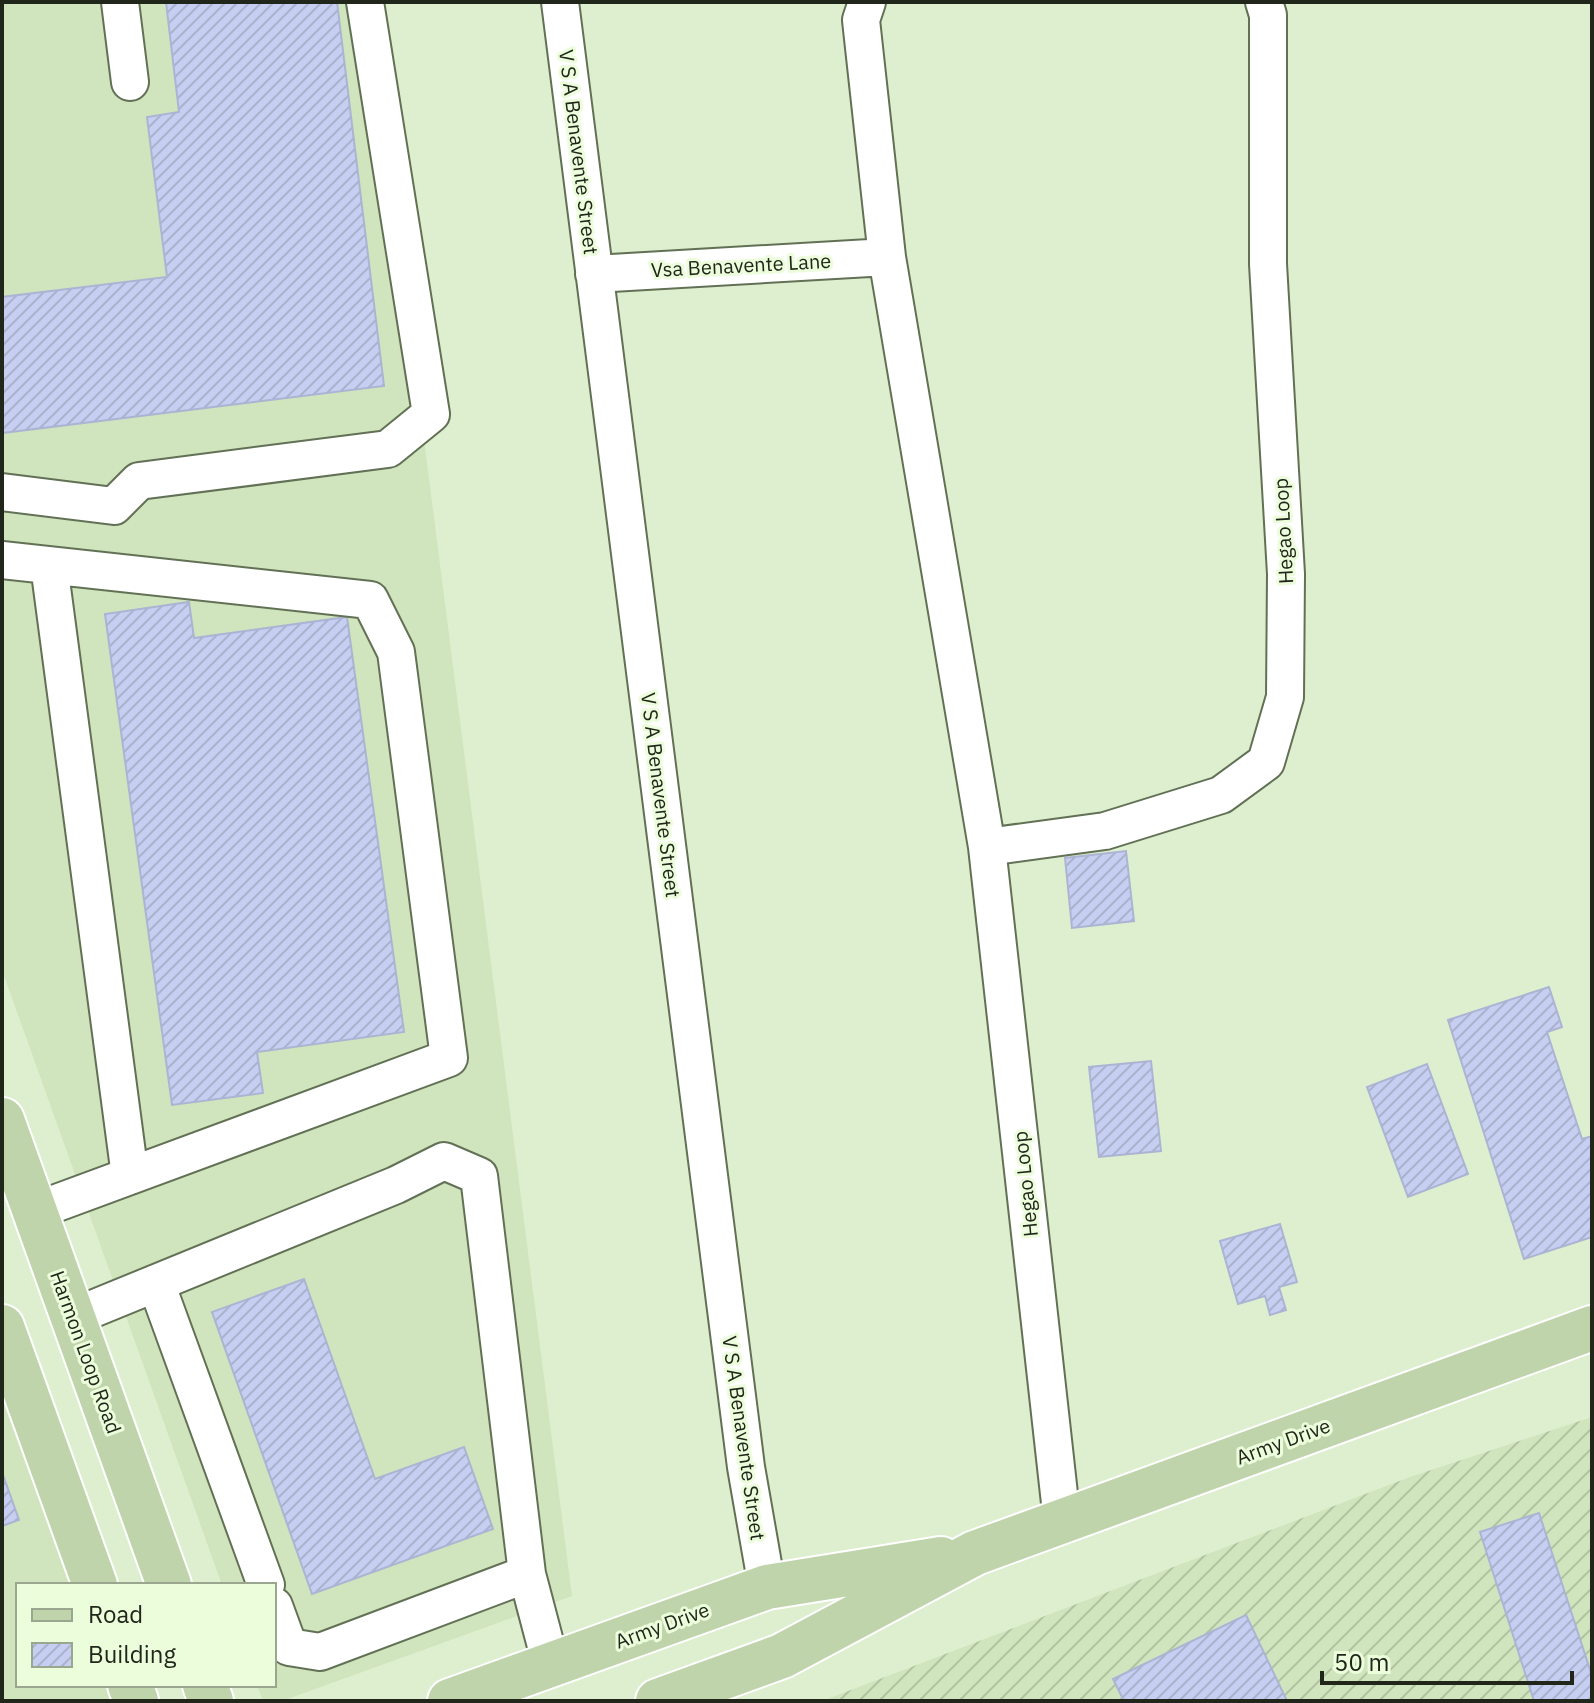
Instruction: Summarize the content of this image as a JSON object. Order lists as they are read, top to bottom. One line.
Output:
{"streets":{"main road":["Harmon Loop Road","Army Drive"],"street":["V S A Benavente Street","Vsa Benavente Lane","Hegao Loop"]},"crossings":[["V S A Benavente Street","Vsa Benavente Lane"],["V S A Benavente Street","Army Drive"],["Vsa Benavente Lane","Hegao Loop"],["Hegao Loop","Army Drive"]],"legend":["Road","Building"],"scale_bar":"50 m"}
